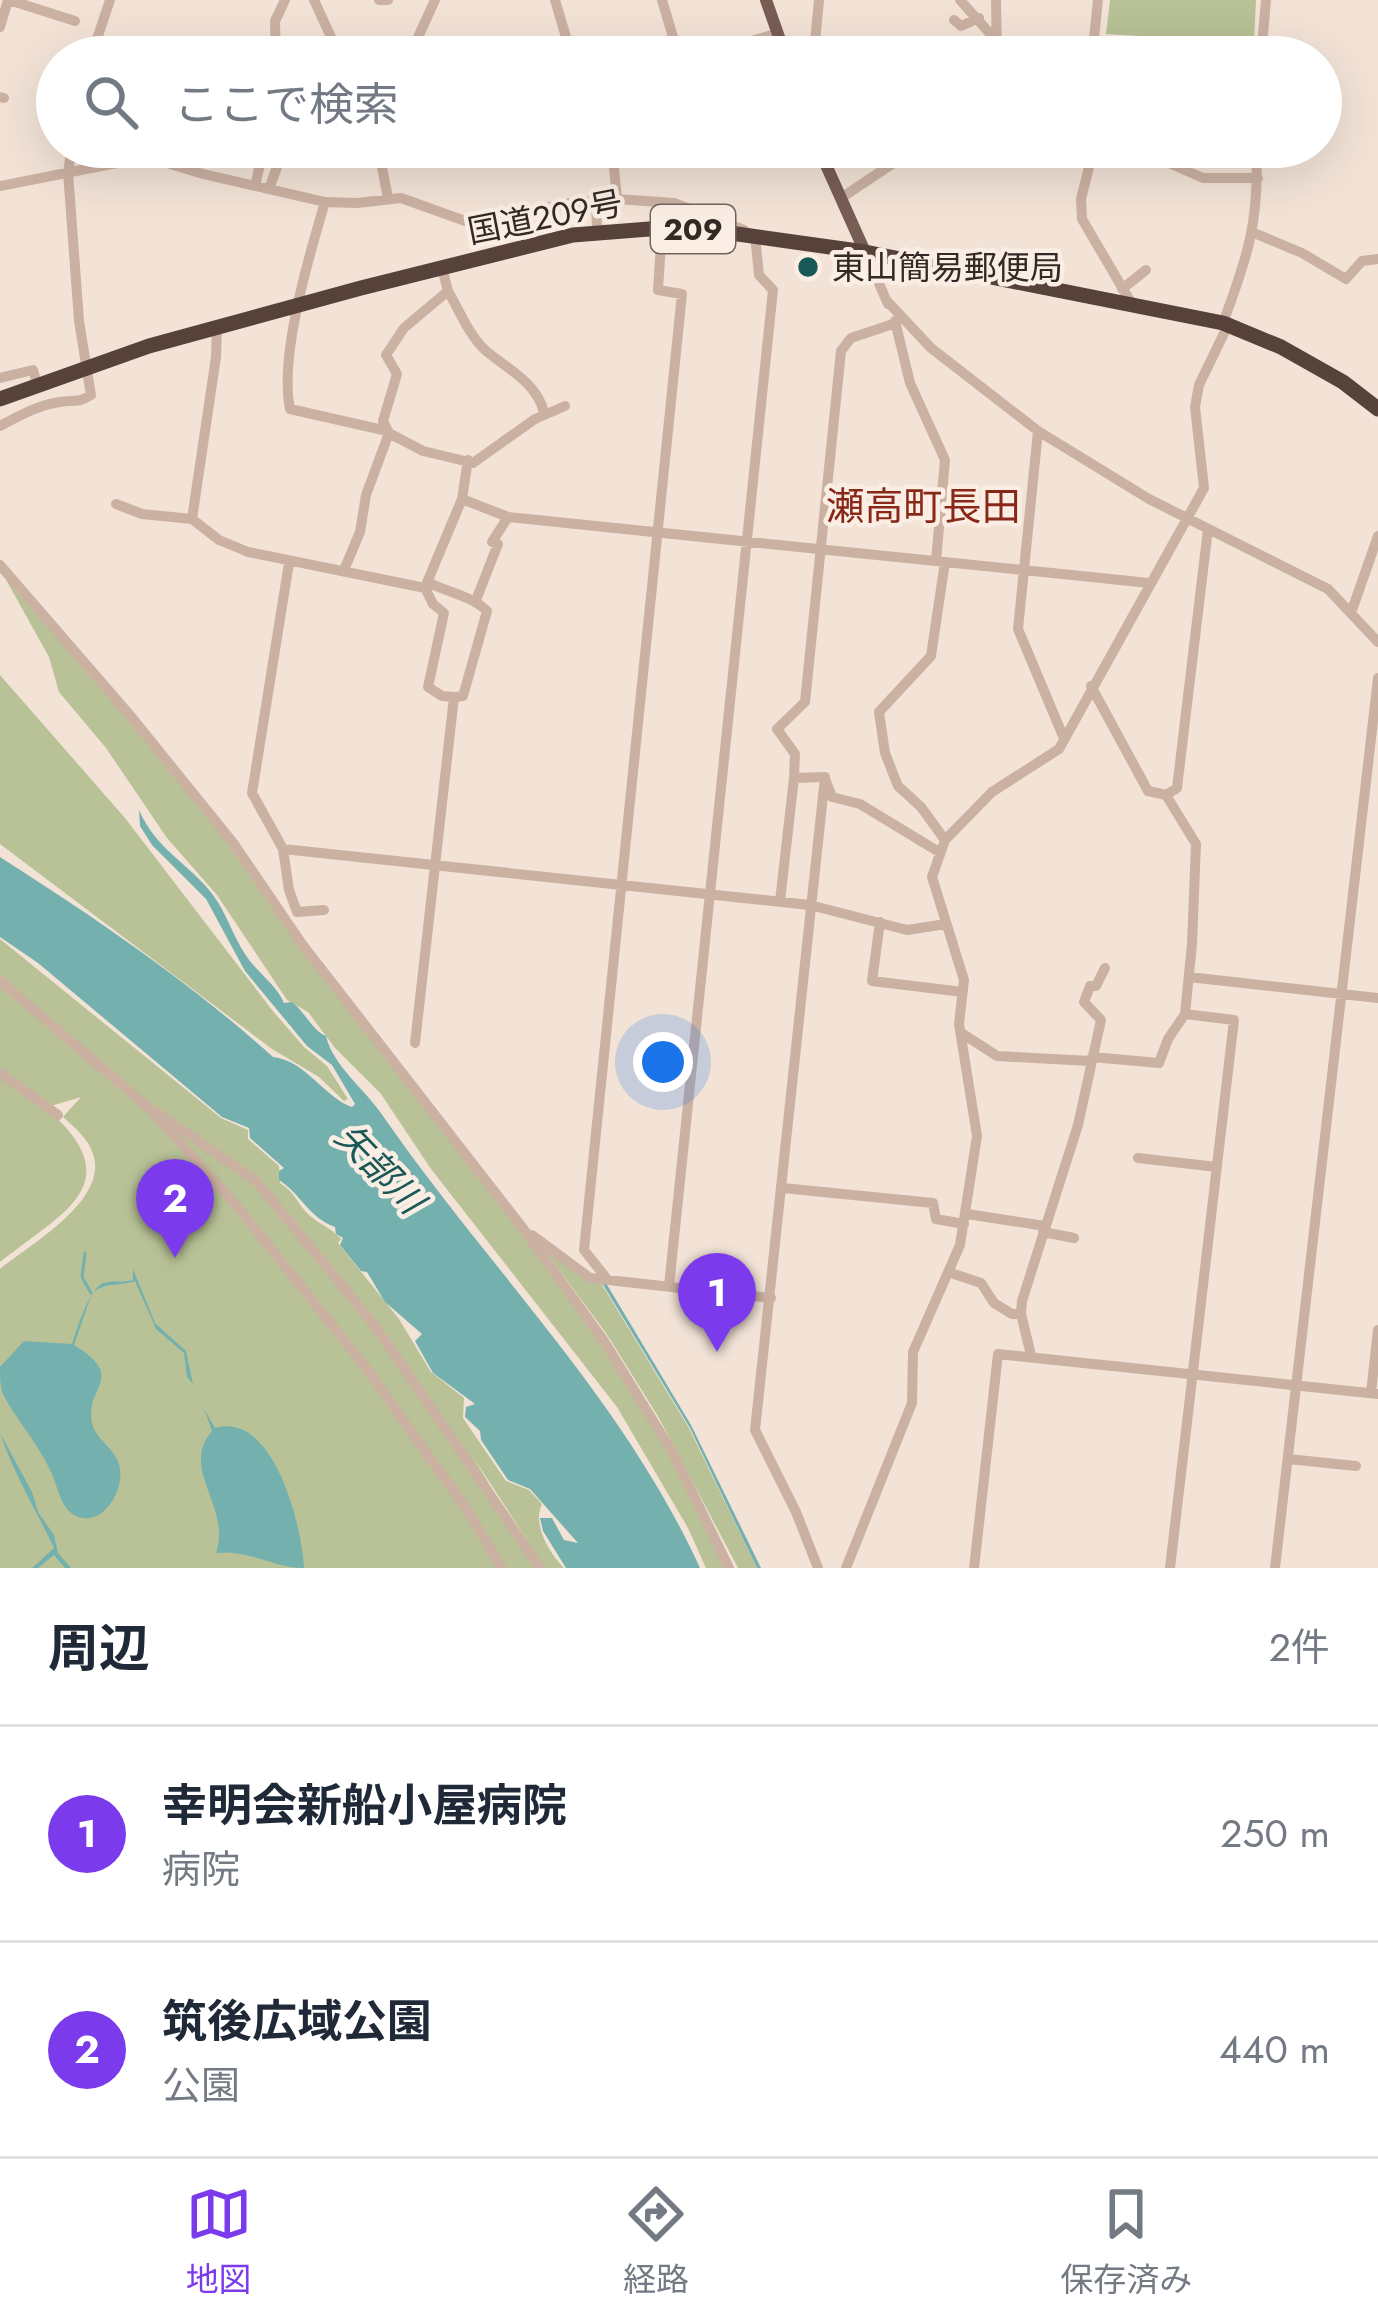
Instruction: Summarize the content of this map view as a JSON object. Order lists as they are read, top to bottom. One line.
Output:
{"streets":{"highway":["国道209号","209"]},"districts":["瀬高町長田"],"water":["矢部川"],"places":["東山簡易郵便局"],"page":{"search":"ここで検索","pins":["2","1"],"heading":["周辺","2件"],"list":[{"mark":"1","name":"幸明会新船小屋病院","note":"病院","value":"250 m"},{"mark":"2","name":"筑後広域公園","note":"公園","value":"440 m"}],"nav":["地図","経路","保存済み"]}}
